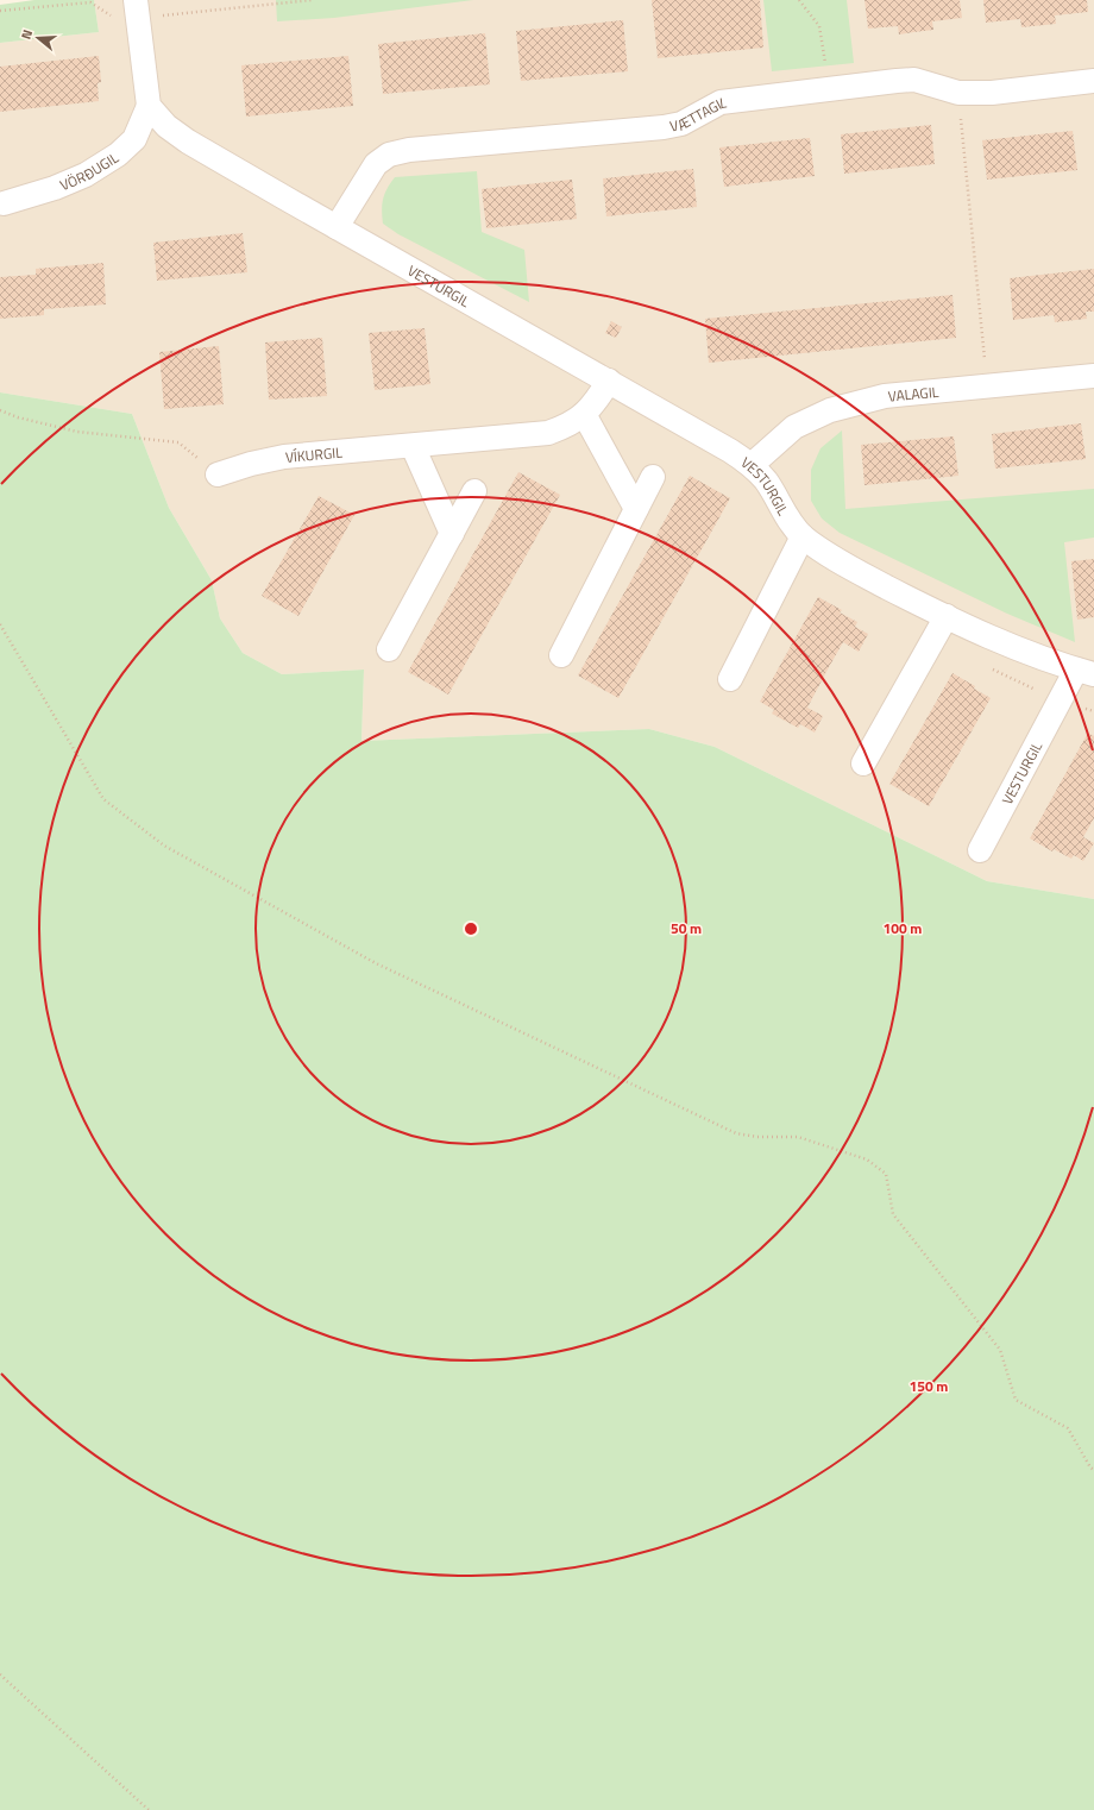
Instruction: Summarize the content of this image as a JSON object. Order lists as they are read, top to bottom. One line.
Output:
{"streets":{"street":["VÆTTAGIL","VÖRÐUGIL","VESTURGIL","VALAGIL","VÍKURGIL"]},"crossings":[["VÆTTAGIL","VESTURGIL"],["VÖRÐUGIL","VESTURGIL"],["VESTURGIL","VALAGIL"],["VESTURGIL","VÍKURGIL"]],"north":"left","rings":["50 m","100 m","150 m"]}
